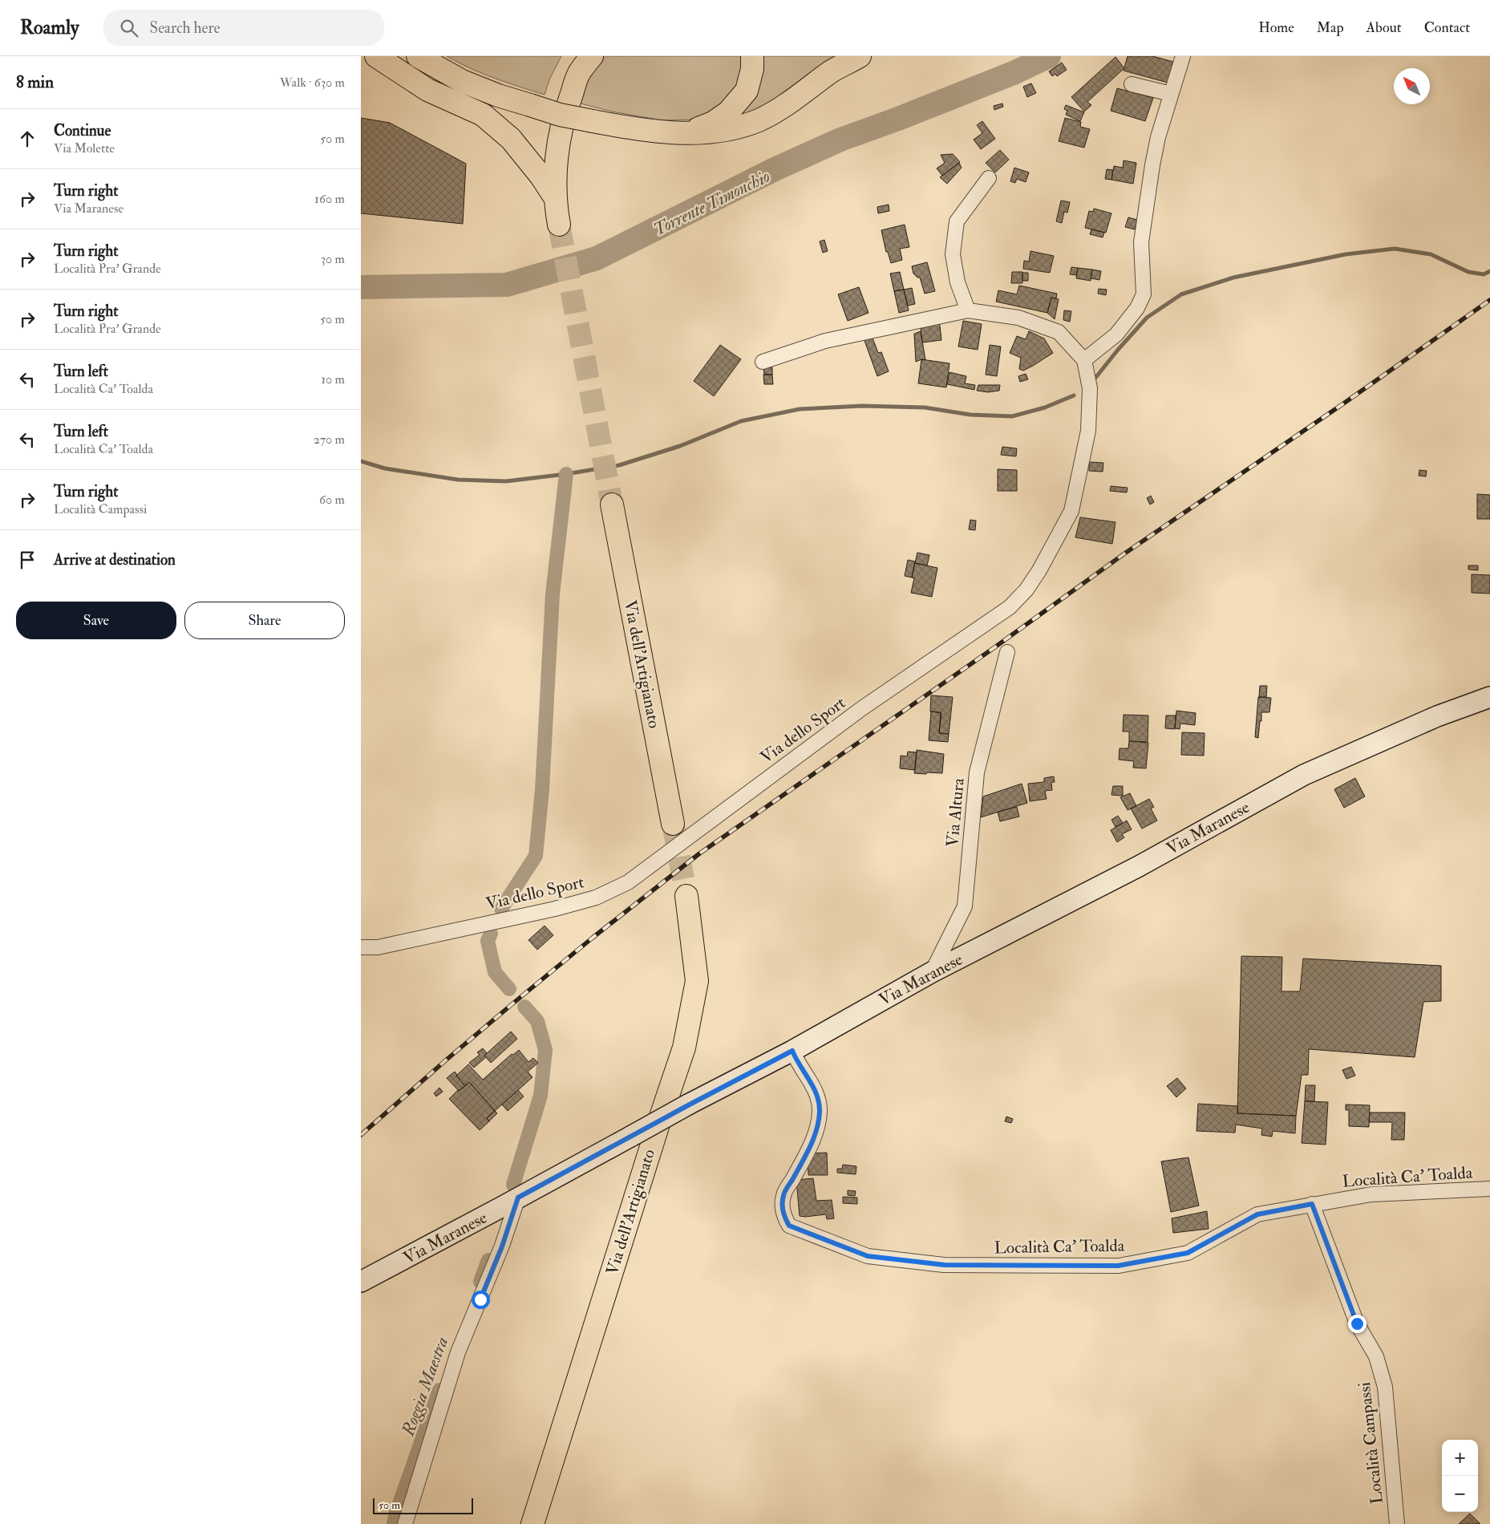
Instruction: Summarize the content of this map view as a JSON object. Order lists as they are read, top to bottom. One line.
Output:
{"streets":{"highway":["Via dell'Artigianato"],"main road":["Via Maranese"],"street":["Via dello Sport","Via Altura","Località Ca' Toalda","Località Campassi"]},"crossings":[["Via Altura","Via Maranese"],["Via Maranese","Località Ca' Toalda"],["Località Ca' Toalda","Località Campassi"]],"water":["Torrente Timonchio","Roggia Maestra"],"scale_bar":"50 m","north":"top left","page":{"header":"Roamly","search":"Search here","nav":["Home","Map","About","Contact"],"heading":["8 min","Walk · 630 m"],"list":[["Continue","Via Molette","50 m"],["Turn right","Via Maranese","160 m"],["Turn right","Località Pra' Grande","30 m"],["Turn right","Località Pra' Grande","50 m"],["Turn left","Località Ca' Toalda","10 m"],["Turn left","Località Ca' Toalda","270 m"],["Turn right","Località Campassi","60 m"],"Arrive at destination"],"buttons":["Save","Share"],"map_buttons":["+","−"],"scale":"50 m"}}
